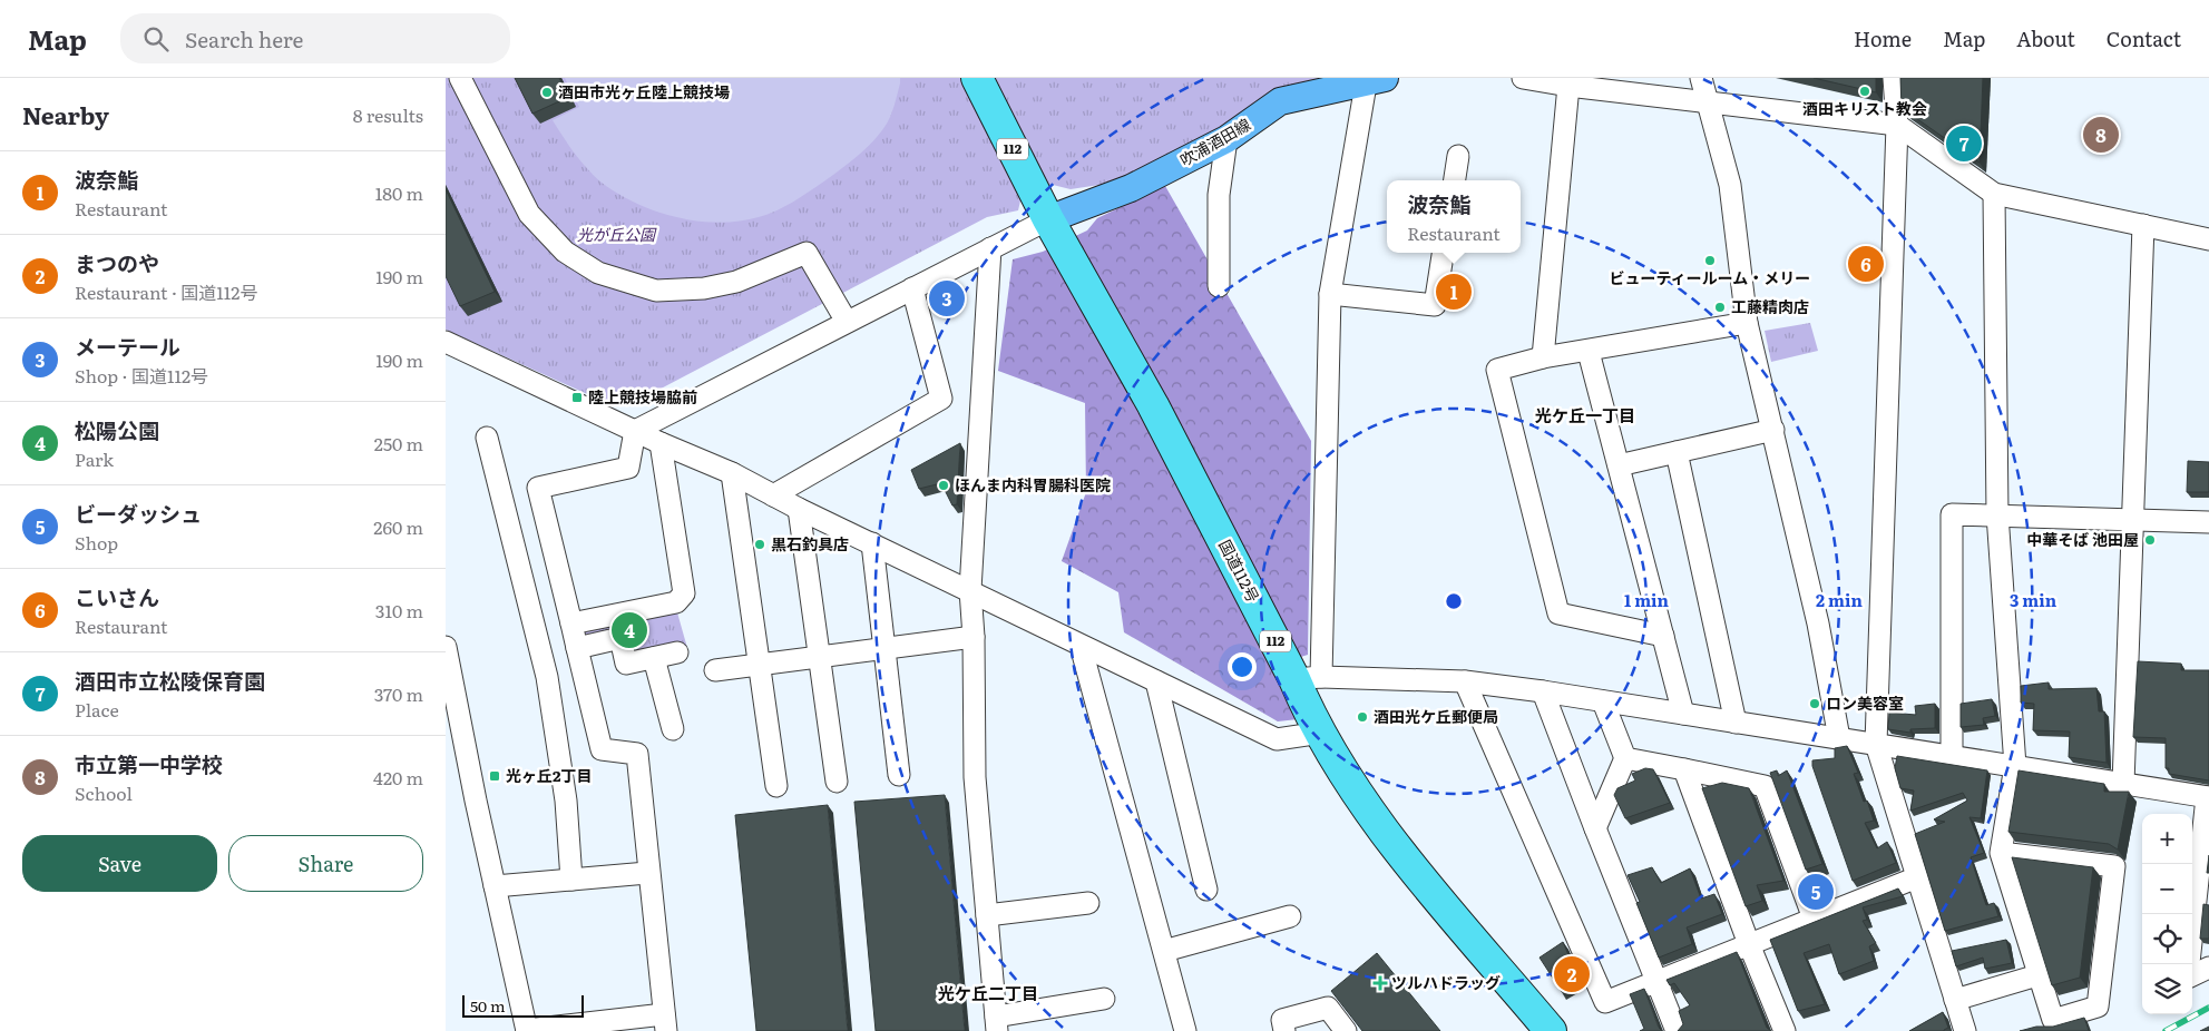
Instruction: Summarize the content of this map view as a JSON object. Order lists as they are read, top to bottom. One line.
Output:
{"streets":{"highway":["112","国道112号"],"main road":["吹浦酒田線"]},"crossings":[["吹浦酒田線","国道112号"]],"districts":["光ケ丘一丁目","光ケ丘二丁目"],"parks":["光が丘公園"],"places":{"other":["酒田キリスト教会","酒田市光ヶ丘陸上競技場","ビューティールーム・メリー","工藤精肉店","ほんま内科胃腸科医院","中華そば 池田屋","黒石釣具店","ロン美容室","酒田光ケ丘郵便局"],"transit":["陸上競技場脇前","光ヶ丘2丁目"],"health":["ツルハドラッグ"]},"scale_bar":"50 m","page":{"header":"Map","search":"Search here","nav":["Home","Map","About","Contact"],"heading":["Nearby","8 results"],"pins":["8","7","6","1","3","4","5","2"],"list":[{"mark":"1","name":"波奈鮨","note":"Restaurant","value":"180 m"},{"mark":"2","name":"まつのや","note":"Restaurant · 国道112号","value":"190 m"},{"mark":"3","name":"メーテール","note":"Shop · 国道112号","value":"190 m"},{"mark":"4","name":"松陽公園","note":"Park","value":"250 m"},{"mark":"5","name":"ビーダッシュ","note":"Shop","value":"260 m"},{"mark":"6","name":"こいさん","note":"Restaurant","value":"310 m"},{"mark":"7","name":"酒田市立松陵保育園","note":"Place","value":"370 m"},{"mark":"8","name":"市立第一中学校","note":"School","value":"420 m"}],"popup":["波奈鮨","Restaurant"],"map_buttons":["+","−"],"buttons":["Save","Share"],"scale":"50 m"},"rings":["1 min","2 min","3 min"]}
